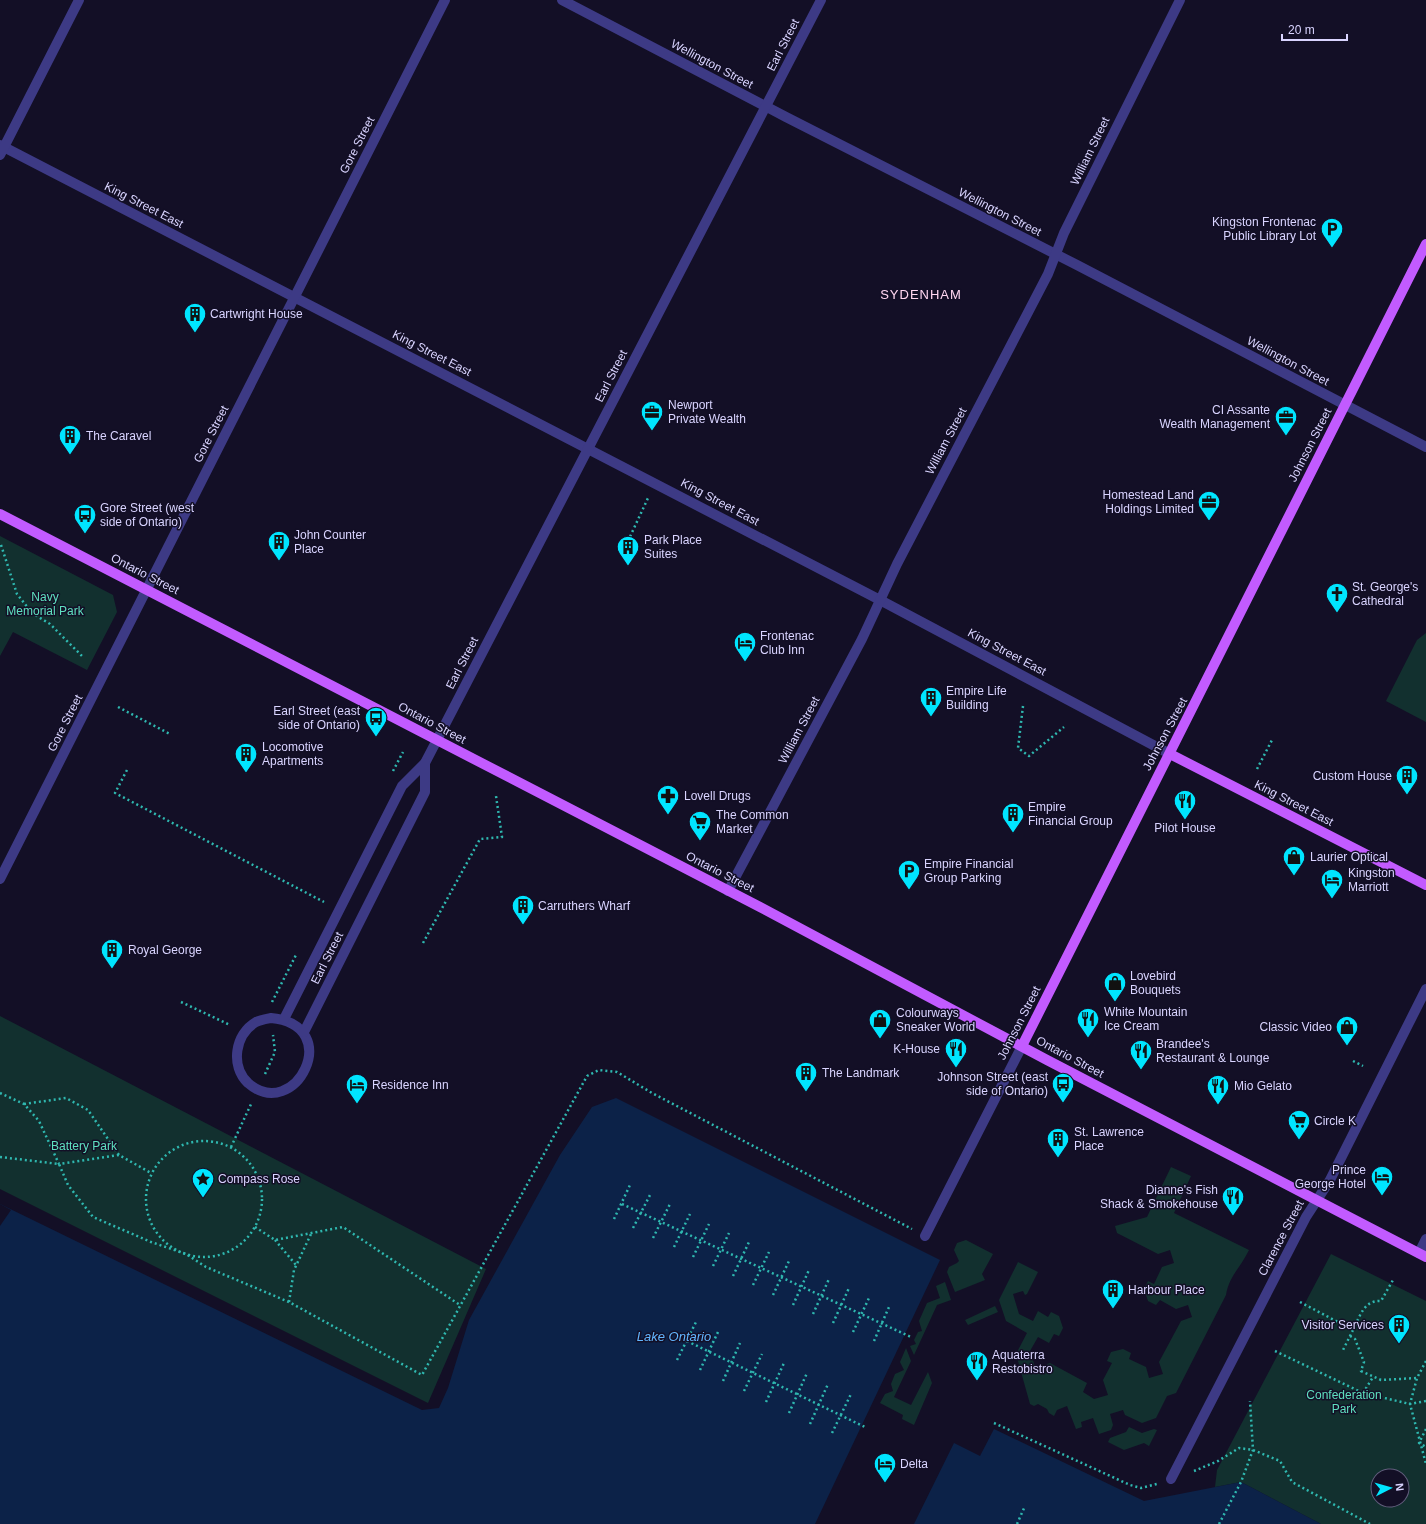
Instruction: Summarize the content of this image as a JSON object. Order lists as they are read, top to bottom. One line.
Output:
{"streets":{"main road":["King Street East","Johnson Street","Ontario Street"],"street":["Earl Street","Wellington Street","Gore Street","William Street","Clarence Street"]},"crossings":[["Earl Street","Wellington Street"],["Earl Street","King Street East"],["Earl Street","Ontario Street"],["Wellington Street","William Street"],["Wellington Street","Johnson Street"],["Gore Street","King Street East"],["Gore Street","Ontario Street"],["William Street","King Street East"],["William Street","Ontario Street"],["King Street East","Johnson Street"],["Johnson Street","Ontario Street"],["Ontario Street","Clarence Street"]],"districts":["SYDENHAM"],"water":["Lake Ontario"],"parks":["Navy Memorial Park","Battery Park","Confederation Park"],"places":{"parking":["Kingston Frontenac Public Library Lot","Empire Financial Group Parking"],"building":["Cartwright House","The Caravel","John Counter Place","Park Place Suites","Empire Life Building","Locomotive Apartments","Custom House","Empire Financial Group","Carruthers Wharf","Royal George","The Landmark","St. Lawrence Place","Harbour Place","Visitor Services"],"office":["Newport Private Wealth","CI Assante Wealth Management","Homestead Land Holdings Limited"],"bus stop":["Gore Street (west side of Ontario)","Earl Street (east side of Ontario)","Johnson Street (east side of Ontario)"],"church":["St. George's Cathedral"],"hotel":["Frontenac Club Inn","Kingston Marriott","Residence Inn","Prince George Hotel","Delta"],"pharmacy":["Lovell Drugs"],"restaurant":["Pilot House","White Mountain Ice Cream","K-House","Brandee's Restaurant & Lounge","Mio Gelato","Dianne's Fish Shack & Smokehouse","Aquaterra Restobistro"],"supermarket":["The Common Market","Circle K"],"shop":["Laurier Optical","Lovebird Bouquets","Colourways Sneaker World","Classic Video"],"place":["Compass Rose"]},"scale_bar":"20 m","north":"right"}
